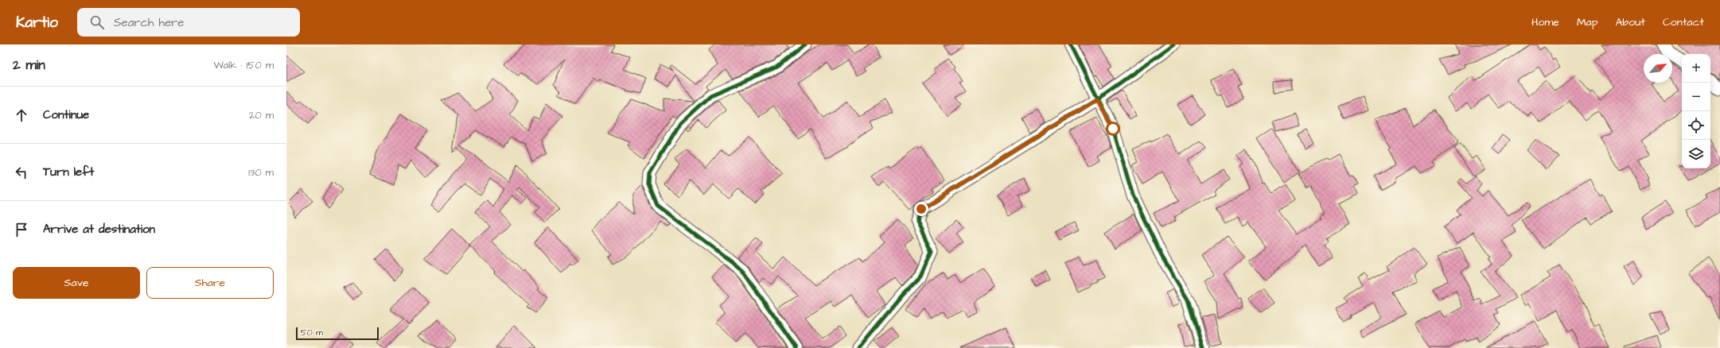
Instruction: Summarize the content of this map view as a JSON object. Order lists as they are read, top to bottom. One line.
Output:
{"scale_bar":"50 m","north":"top right","page":{"header":"Kartio","search":"Search here","nav":["Home","Map","About","Contact"],"heading":["2 min","Walk · 150 m"],"map_buttons":["+","−"],"list":[["Continue","20 m"],["Turn left","130 m"],"Arrive at destination"],"buttons":["Save","Share"],"scale":"50 m"}}
